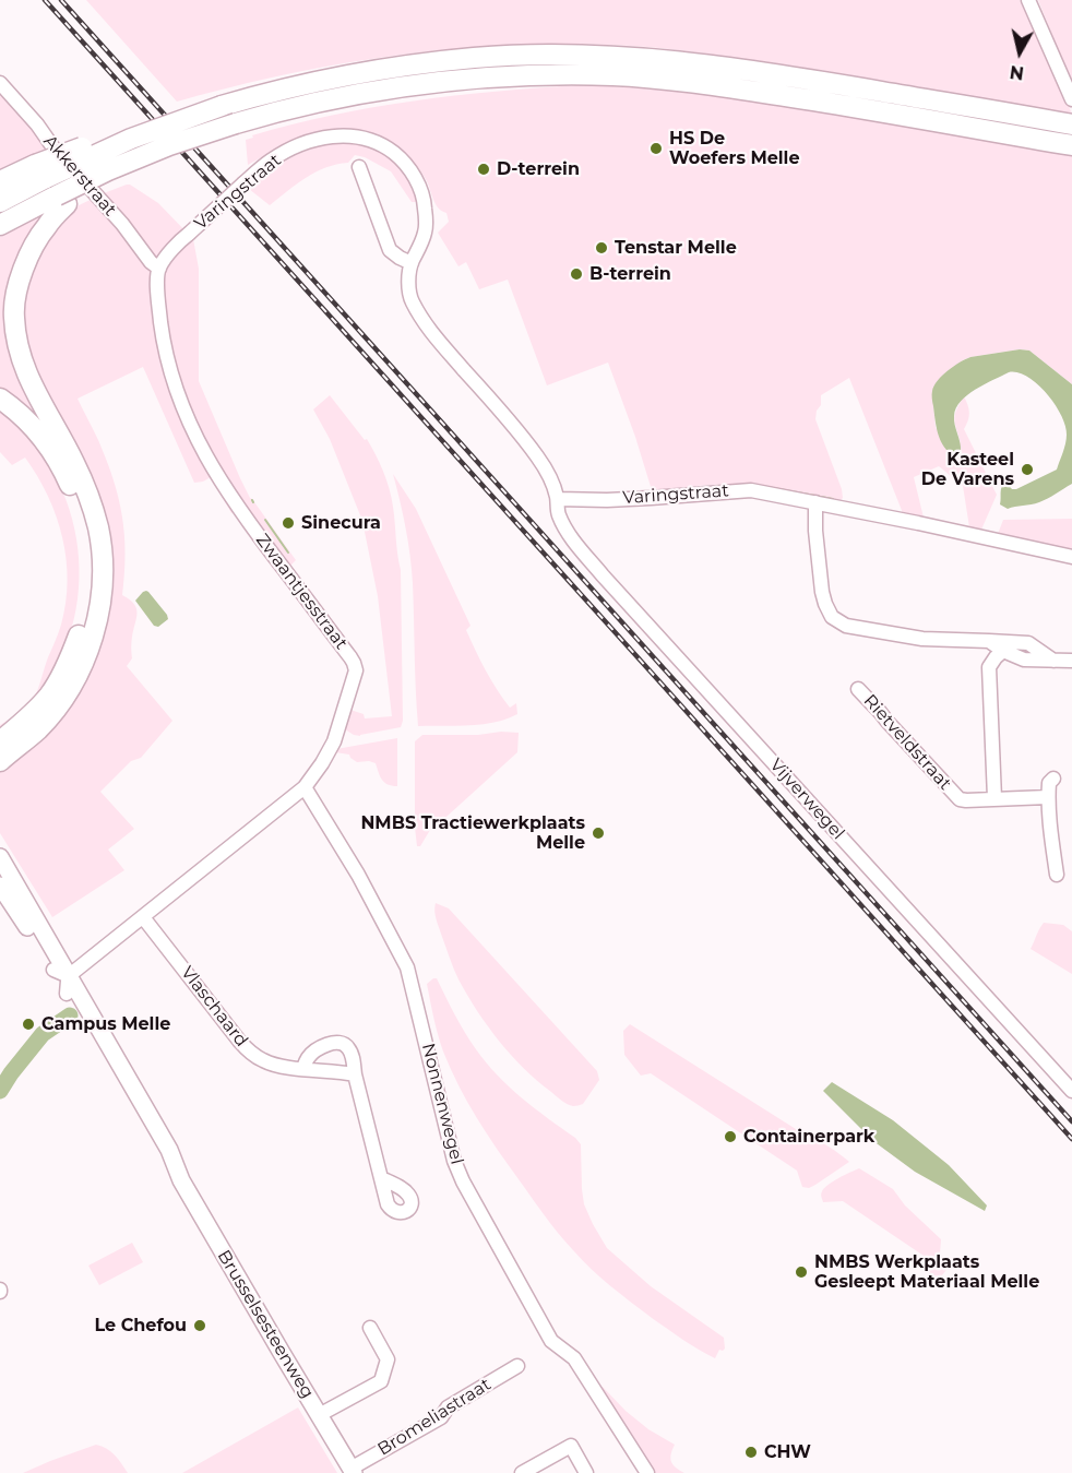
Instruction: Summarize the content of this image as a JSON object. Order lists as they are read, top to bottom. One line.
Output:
{"streets":{"main road":["Brusselsesteenweg"],"street":["Akkerstraat","Varingstraat","Zwaantjesstraat","Rietveldstraat","Vijverwegel","Vlaschaard","Nonnenwegel","Bromeliastraat"]},"crossings":[["Akkerstraat","Varingstraat"],["Akkerstraat","Zwaantjesstraat"],["Varingstraat","Zwaantjesstraat"],["Varingstraat","Vijverwegel"],["Zwaantjesstraat","Vlaschaard"],["Zwaantjesstraat","Nonnenwegel"],["Zwaantjesstraat","Brusselsesteenweg"],["Brusselsesteenweg","Bromeliastraat"]],"places":["HS De Woefers Melle","D-terrein","Tenstar Melle","B-terrein","Kasteel De Varens","Sinecura","NMBS Tractiewerkplaats Melle","Campus Melle","Containerpark","NMBS Werkplaats Gesleept Materiaal Melle","Le Chefou","CHW"],"north":"bottom"}
